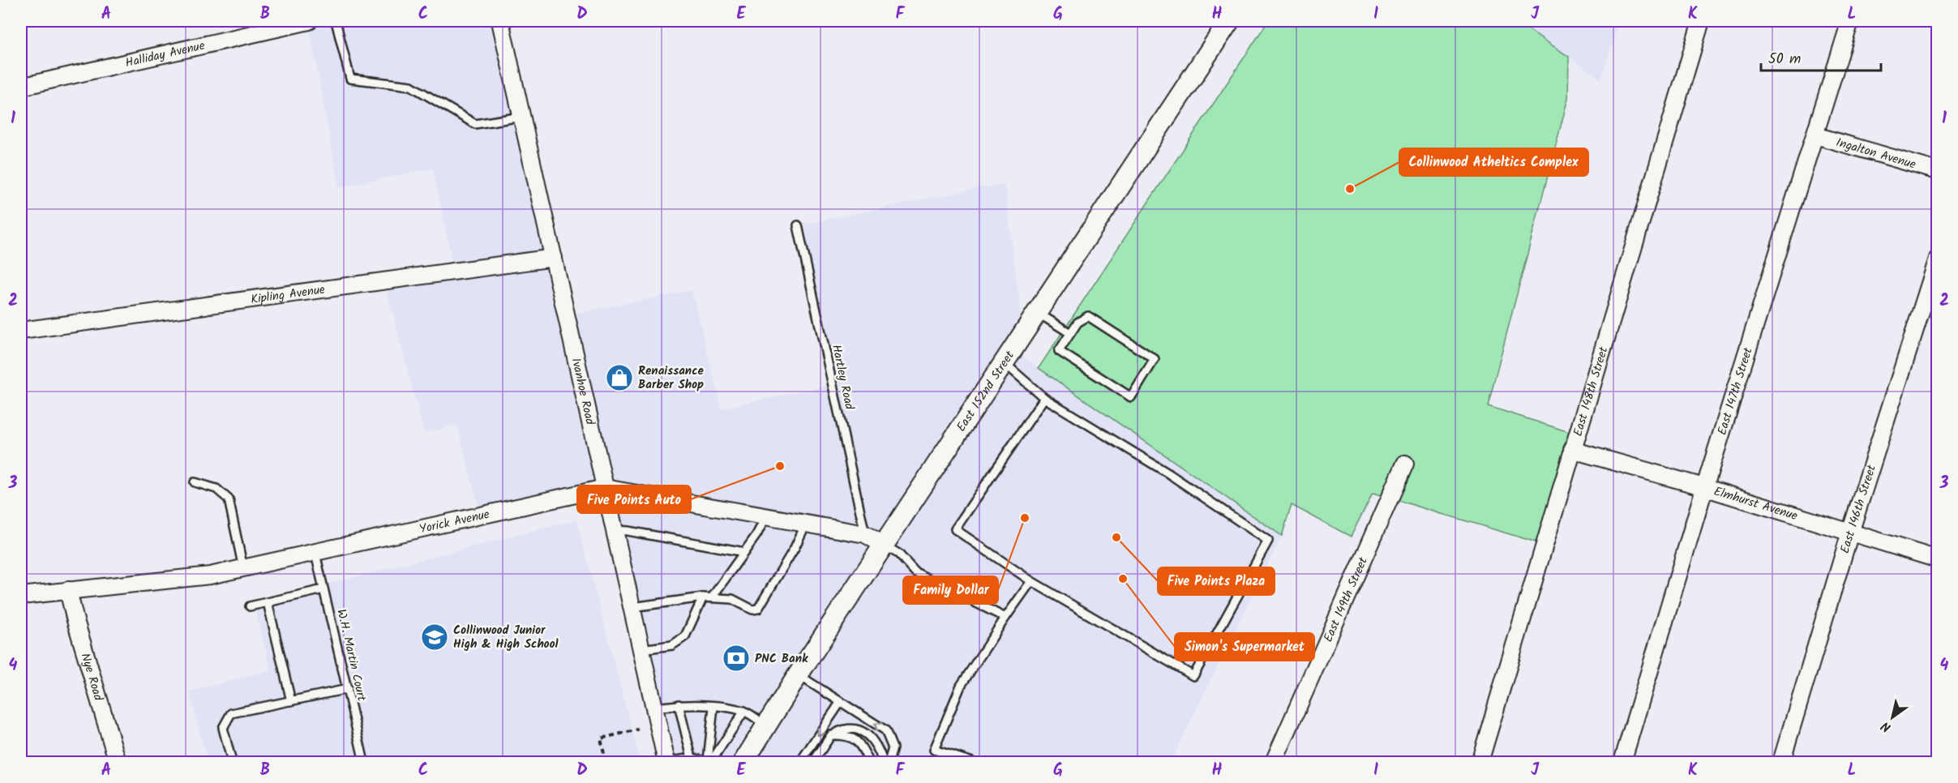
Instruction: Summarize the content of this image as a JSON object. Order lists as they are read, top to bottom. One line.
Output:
{"streets":{"street":["Halliday Avenue","Ingalton Avenue","Kipling Avenue","East 152nd Street","East 147th Street","Ivanhoe Road","East 148th Street","Elmhurst Avenue","East 146th Street","Yorick Avenue","East 149th Street","Nye Road"],"lane":["Hartley Road","W.H. Martin Court"]},"crossings":[["Ingalton Avenue","East 147th Street"],["Kipling Avenue","Ivanhoe Road"],["Hartley Road","Yorick Avenue"],["East 152nd Street","Yorick Avenue"],["East 147th Street","Elmhurst Avenue"],["Ivanhoe Road","Yorick Avenue"],["East 148th Street","Elmhurst Avenue"],["Elmhurst Avenue","East 146th Street"],["Yorick Avenue","W.H. Martin Court"],["Yorick Avenue","Nye Road"]],"places":{"other":["Collinwood Atheltics Complex","Five Points Auto","Family Dollar","Five Points Plaza","Simon's Supermarket"],"shop":["Renaissance Barber Shop"],"school or university":["Collinwood Junior High & High School"],"bank":["PNC Bank"]},"scale_bar":"50 m","north":"bottom left","grid":{"columns":["A","B","C","D","E","F","G","H","I","J","K","L"],"rows":["1","2","3","4"]}}
